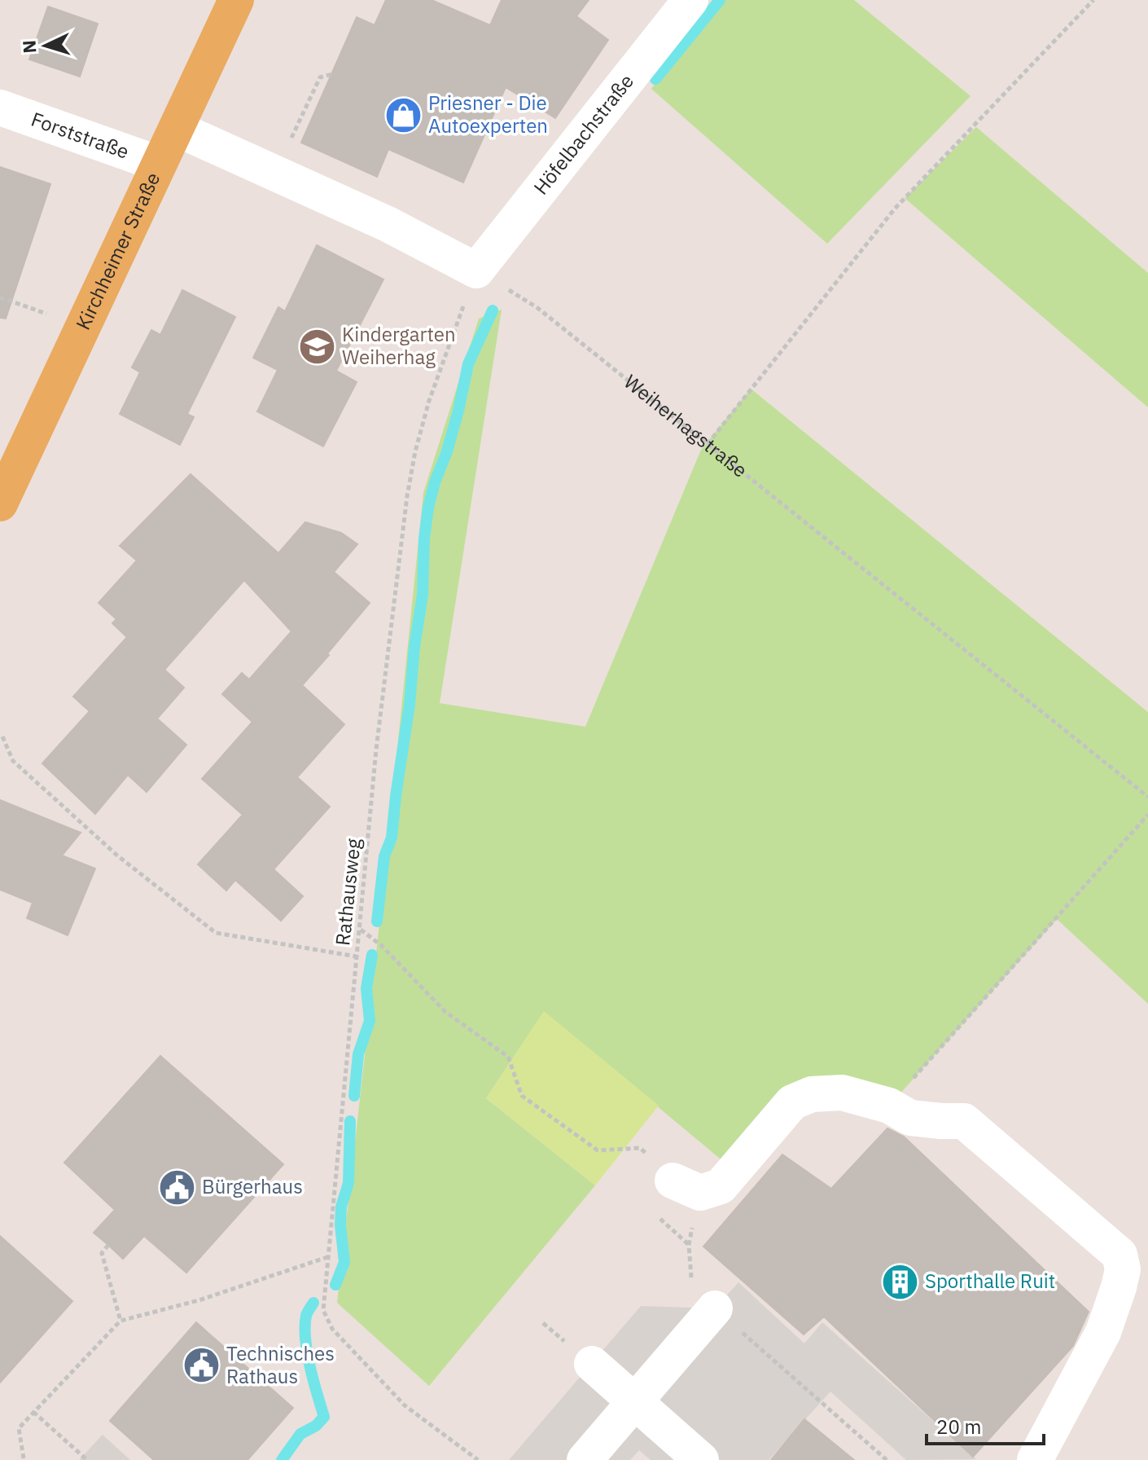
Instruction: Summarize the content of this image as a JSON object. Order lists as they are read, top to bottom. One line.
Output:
{"streets":{"main road":["Kirchheimer Straße"],"street":["Höfelbachstraße","Forststraße"],"path":["Weiherhagstraße","Rathausweg"]},"crossings":[["Höfelbachstraße","Weiherhagstraße"],["Höfelbachstraße","Rathausweg"],["Forststraße","Kirchheimer Straße"],["Weiherhagstraße","Rathausweg"]],"places":{"shop":["Priesner - Die Autoexperten"],"school or university":["Kindergarten Weiherhag"],"public building":["Bürgerhaus","Technisches Rathaus"],"building":["Sporthalle Ruit"]},"scale_bar":"20 m","north":"left"}
